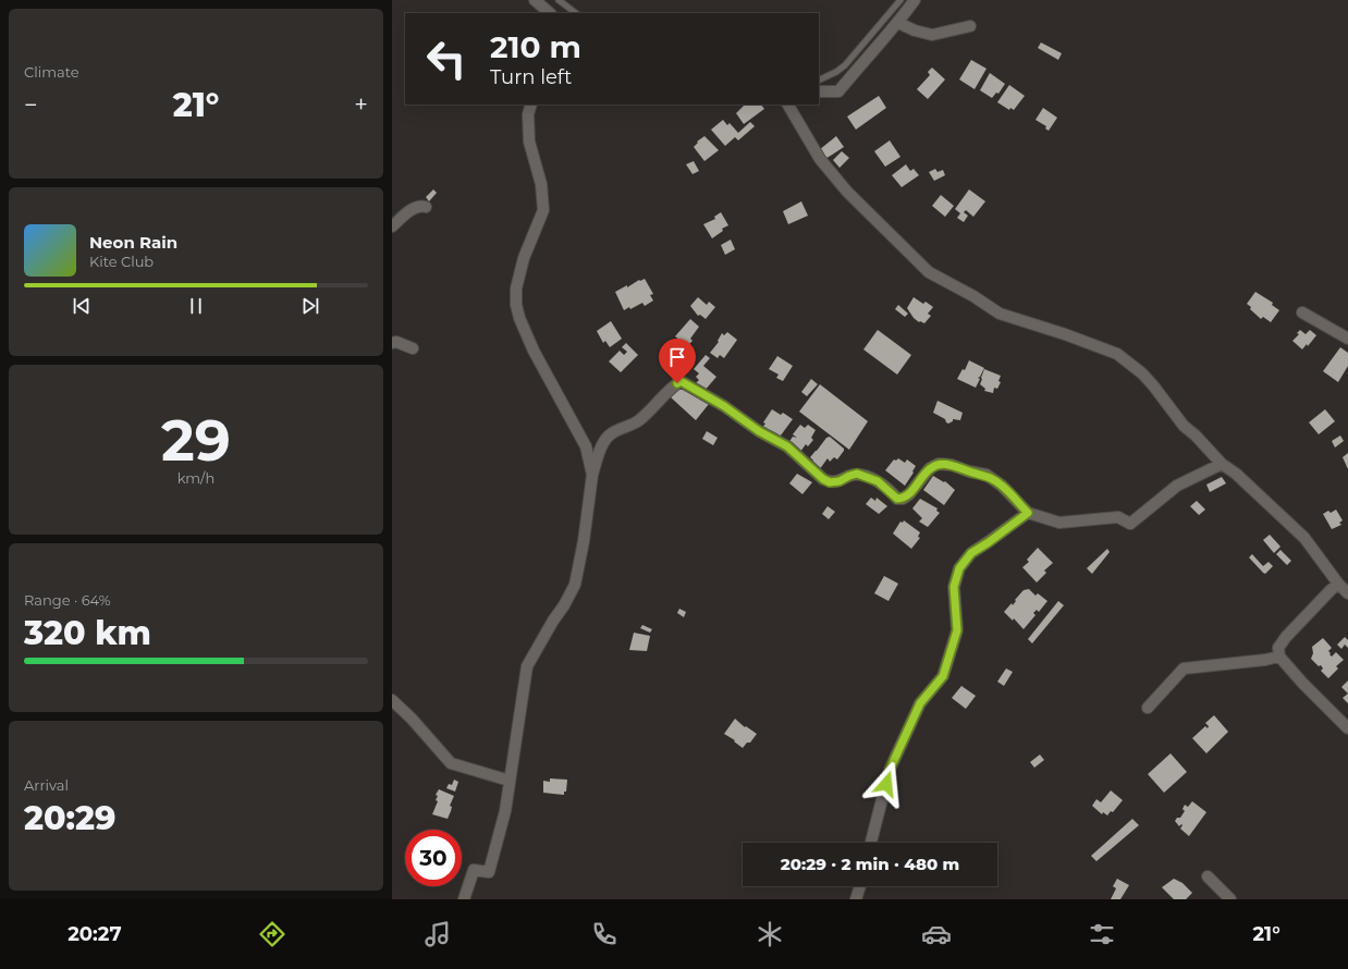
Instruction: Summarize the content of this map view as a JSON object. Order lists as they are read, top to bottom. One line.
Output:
{"page":{"tile":["Climate",["29","km/h"],["Range · 64%","320 km"],["Arrival","20:29"]],"turn":["210 m","Turn left"],"heat":["−","21°","+"],"song":["Neon Rain","Kite Club"],"limit":"30","trip":"20:29 · 2 min · 480 m","tabs":["20:27","21°"]}}
